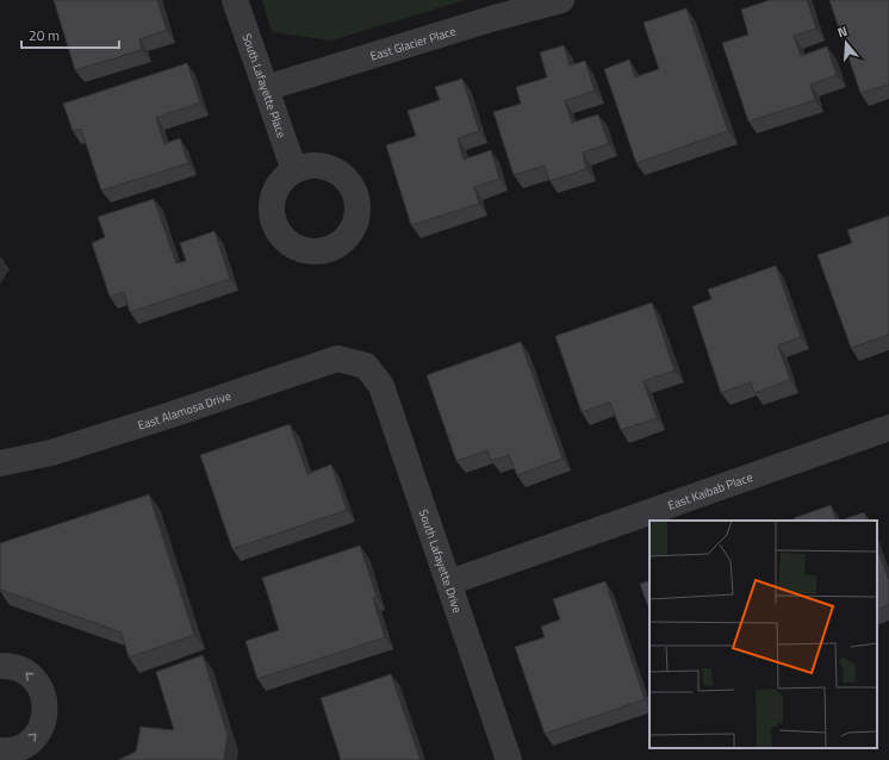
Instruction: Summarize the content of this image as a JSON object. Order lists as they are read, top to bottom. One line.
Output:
{"streets":{"street":["East Glacier Place","South Lafayette Place","East Alamosa Drive","East Kaibab Place","South Lafayette Drive"]},"crossings":[["East Glacier Place","South Lafayette Place"],["East Alamosa Drive","South Lafayette Drive"],["East Kaibab Place","South Lafayette Drive"]],"scale_bar":"20 m","north":"top"}
